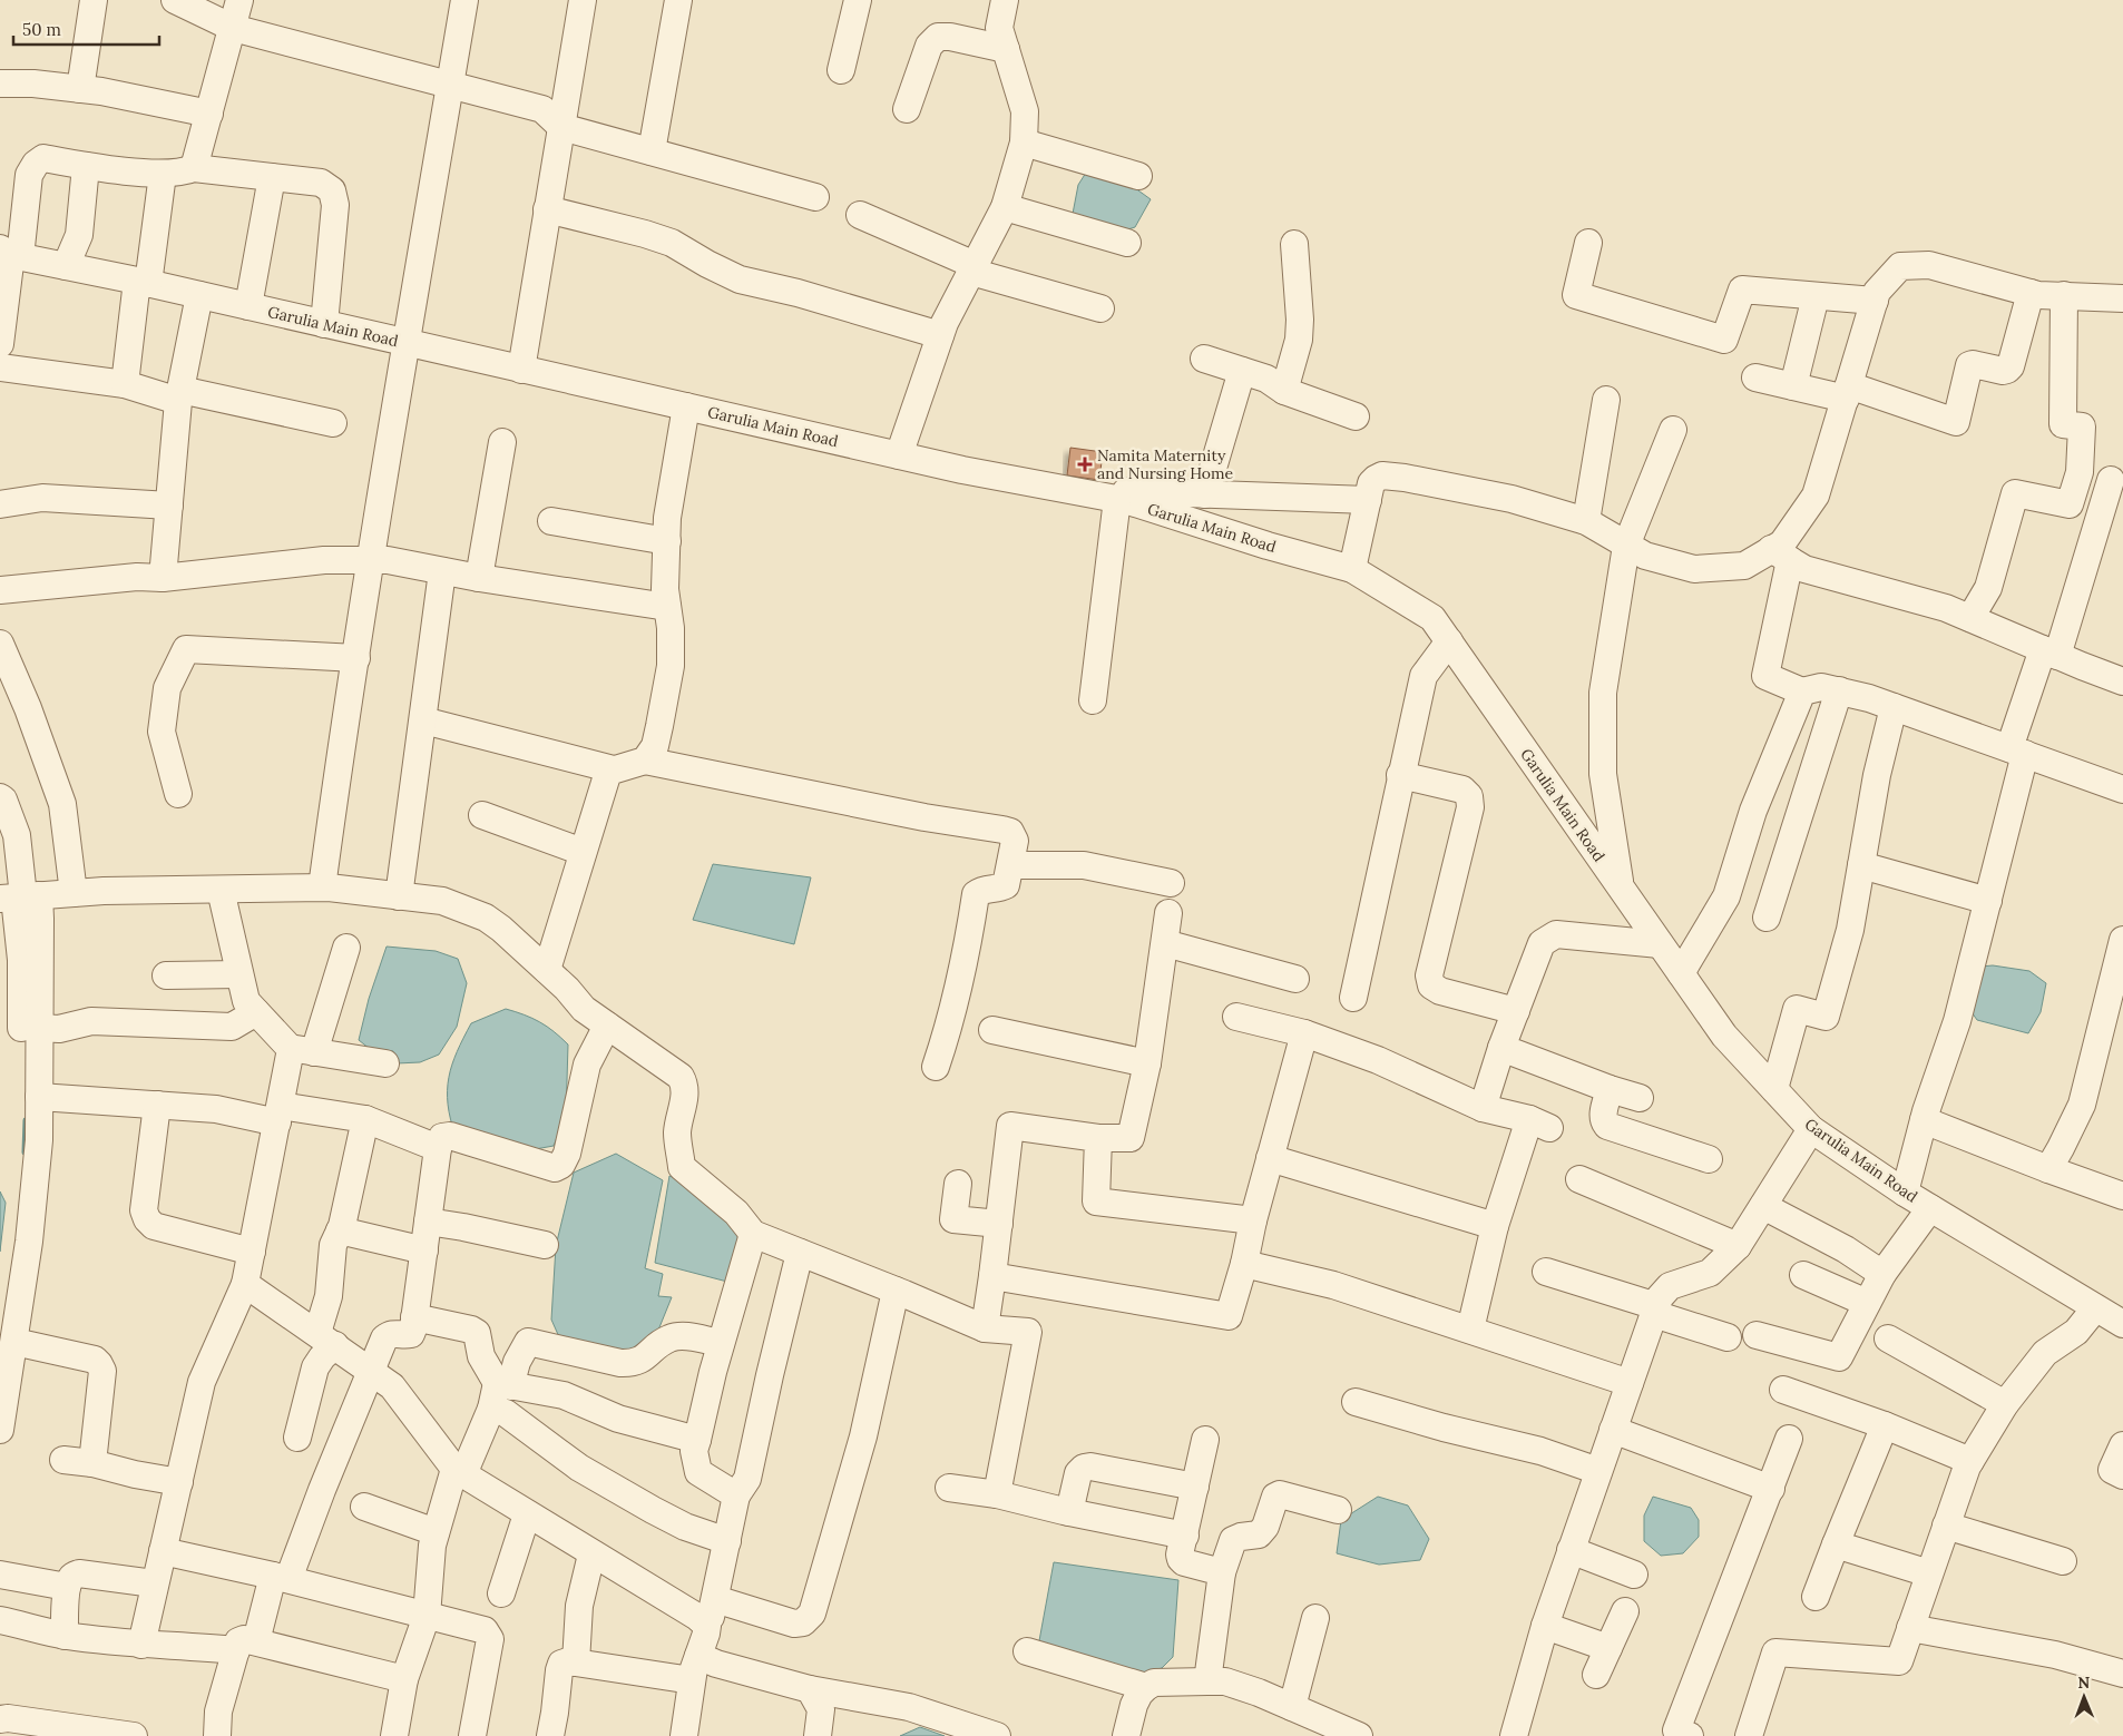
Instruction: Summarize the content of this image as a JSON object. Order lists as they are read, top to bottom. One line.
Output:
{"streets":{"street":["Garulia Main Road"]},"places":{"health":["Namita Maternity and Nursing Home"]},"scale_bar":"50 m","north":"top"}
